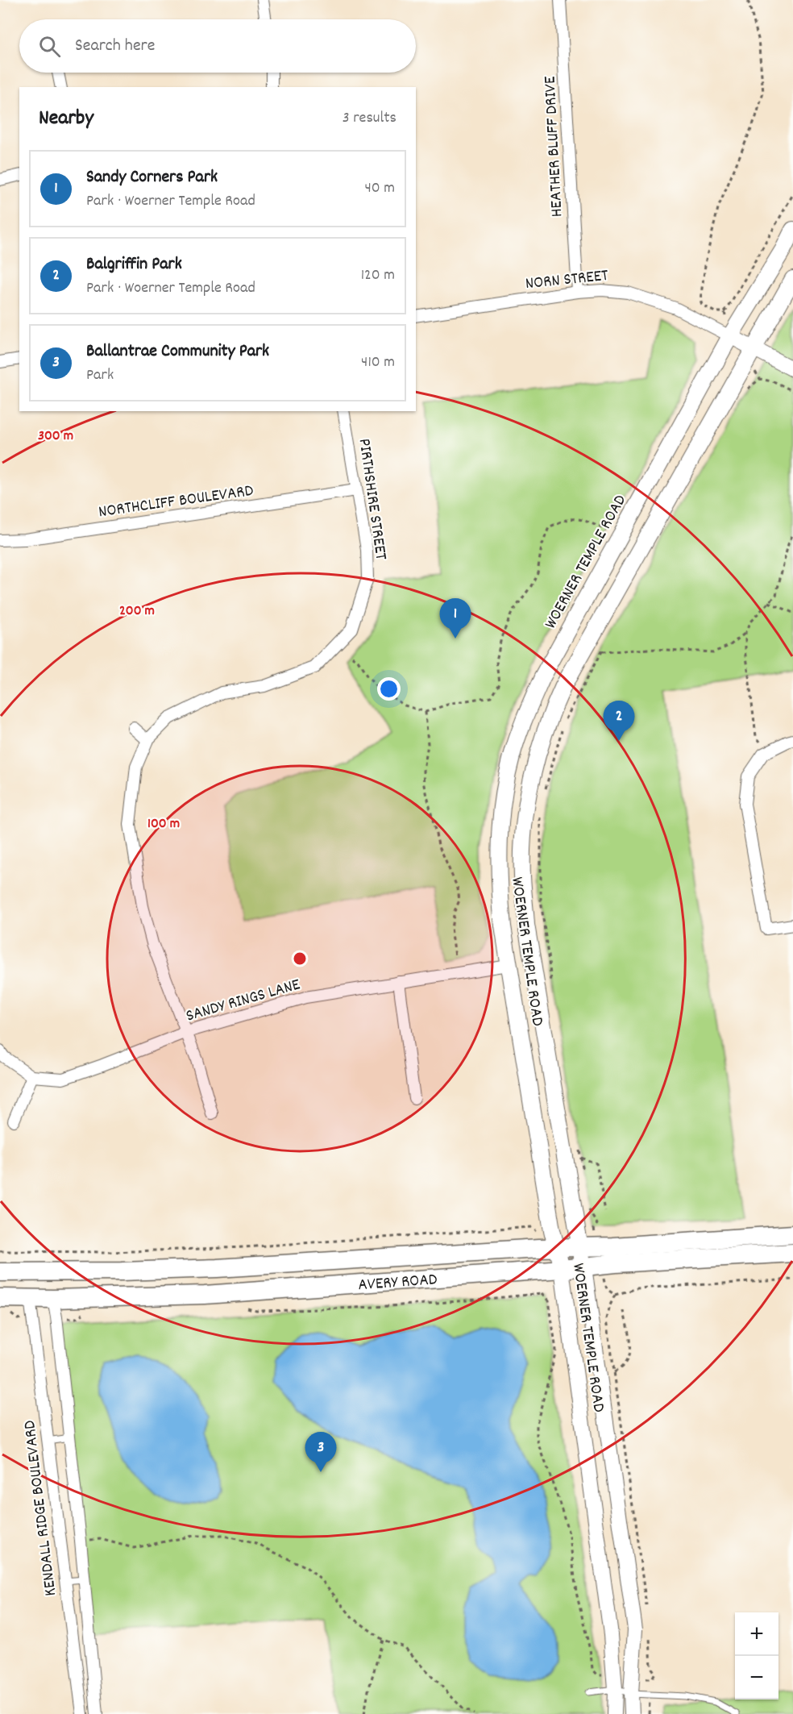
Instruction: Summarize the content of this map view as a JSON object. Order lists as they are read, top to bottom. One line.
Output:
{"streets":{"main road":["WOERNER TEMPLE ROAD","AVERY ROAD"],"street":["HEATHER BLUFF DRIVE","NORN STREET","PIRTHSHIRE STREET","NORTHCLIFF BOULEVARD","SANDY RINGS LANE","KENDALL RIDGE BOULEVARD"]},"crossings":[["HEATHER BLUFF DRIVE","NORN STREET"],["NORN STREET","WOERNER TEMPLE ROAD"],["PIRTHSHIRE STREET","NORTHCLIFF BOULEVARD"],["PIRTHSHIRE STREET","SANDY RINGS LANE"],["WOERNER TEMPLE ROAD","SANDY RINGS LANE"],["WOERNER TEMPLE ROAD","AVERY ROAD"],["AVERY ROAD","KENDALL RIDGE BOULEVARD"]],"page":{"search":"Search here","heading":["Nearby","3 results"],"list":[{"mark":"1","name":"Sandy Corners Park","note":"Park · Woerner Temple Road","value":"40 m"},{"mark":"2","name":"Balgriffin Park","note":"Park · Woerner Temple Road","value":"120 m"},{"mark":"3","name":"Ballantrae Community Park","note":"Park","value":"410 m"}],"pins":["1","2","3"],"map_buttons":["+","−"]},"rings":["300 m","200 m","100 m"]}
